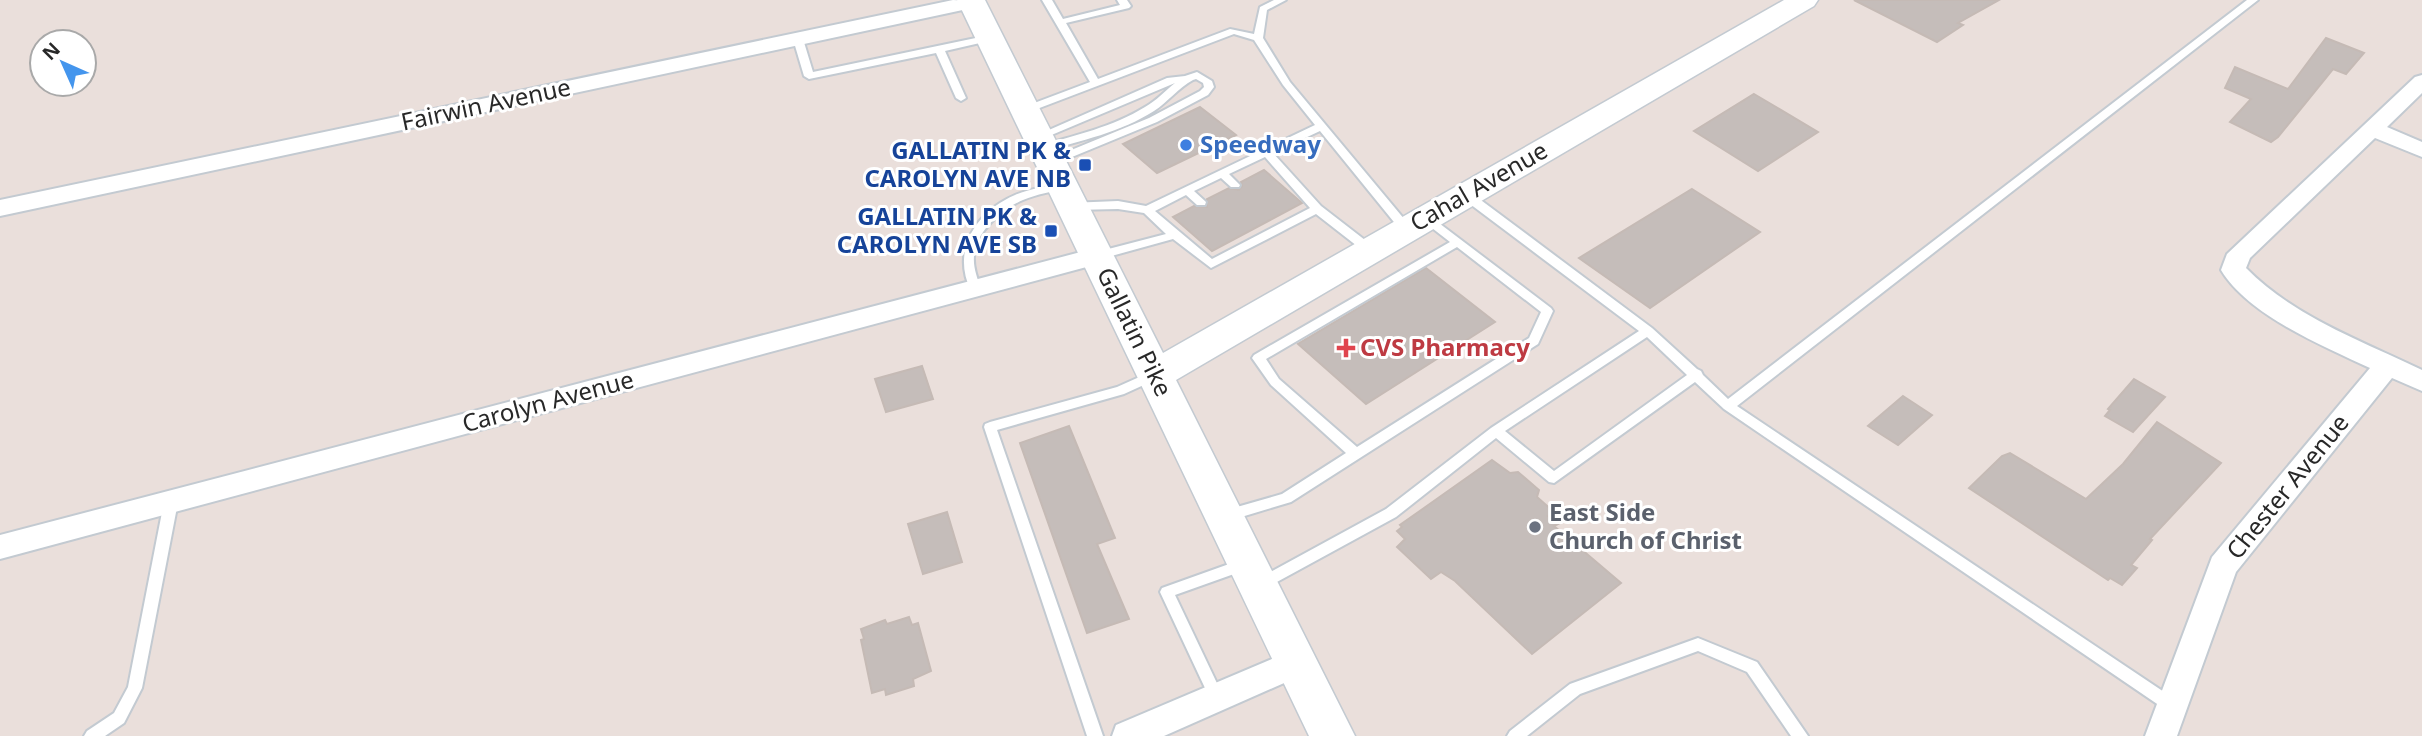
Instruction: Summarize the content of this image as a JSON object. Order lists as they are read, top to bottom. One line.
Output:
{"streets":{"street":["Fairwin Avenue","Cahal Avenue","Gallatin Pike","Carolyn Avenue","Chester Avenue"]},"crossings":[["Fairwin Avenue","Gallatin Pike"],["Cahal Avenue","Gallatin Pike"],["Gallatin Pike","Carolyn Avenue"]],"places":{"other":["Speedway","East Side Church of Christ"],"transit":["GALLATIN PK & CAROLYN AVE NB","GALLATIN PK & CAROLYN AVE SB"],"health":["CVS Pharmacy"]},"north":"top left"}
